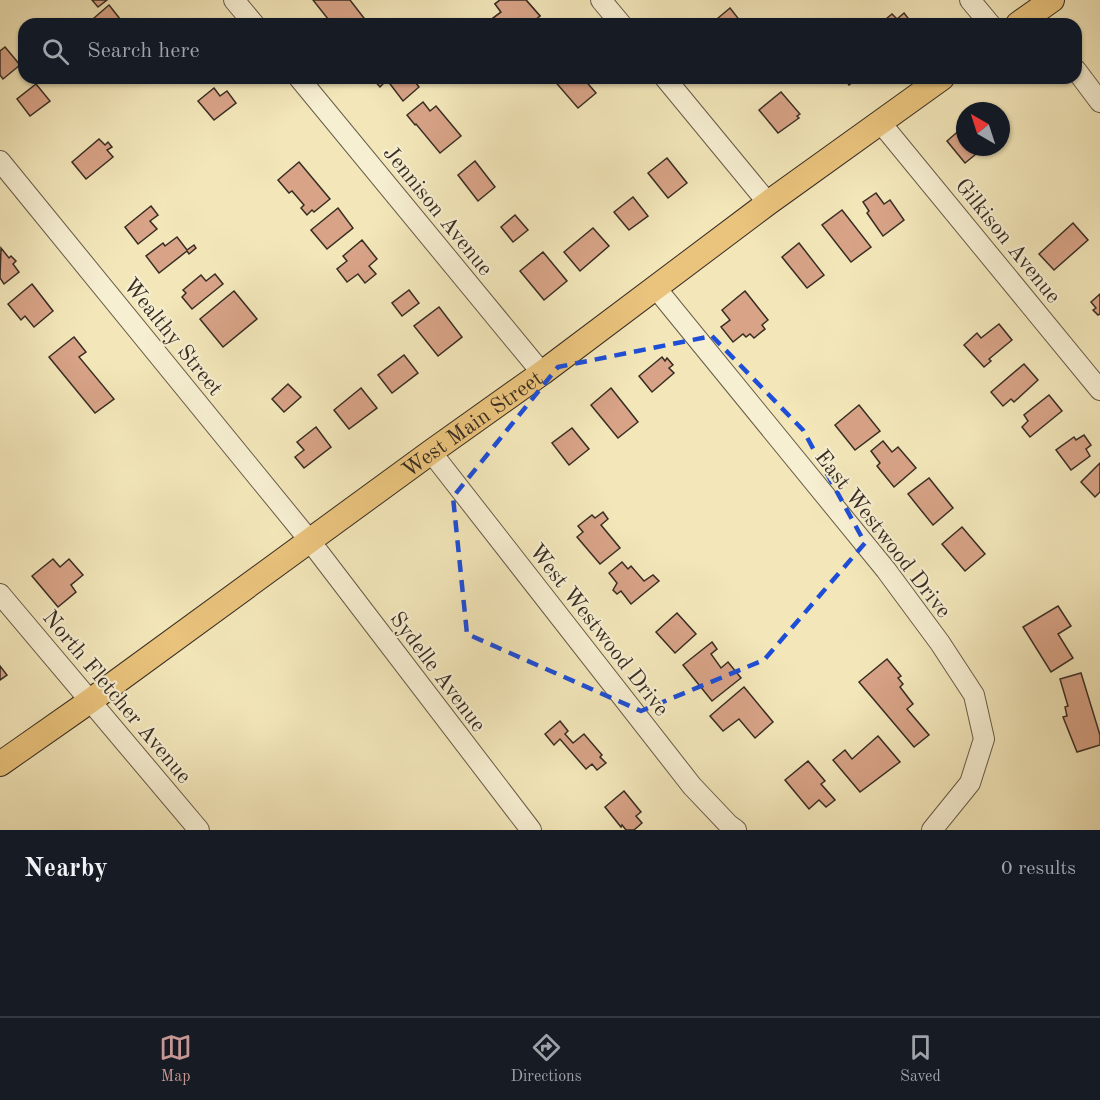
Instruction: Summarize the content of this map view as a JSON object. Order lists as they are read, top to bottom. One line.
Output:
{"streets":{"main road":["West Main Street"],"street":["Jennison Avenue","Gilkison Avenue","Wealthy Street","East Westwood Drive","West Westwood Drive","Sydelle Avenue","North Fletcher Avenue"]},"crossings":[["Jennison Avenue","West Main Street"],["Gilkison Avenue","West Main Street"],["Wealthy Street","West Main Street"],["Wealthy Street","Sydelle Avenue"],["West Main Street","East Westwood Drive"],["West Main Street","West Westwood Drive"],["West Main Street","Sydelle Avenue"],["West Main Street","North Fletcher Avenue"]],"north":"top left","page":{"search":"Search here","heading":["Nearby","0 results"],"nav":["Map","Directions","Saved"]}}
